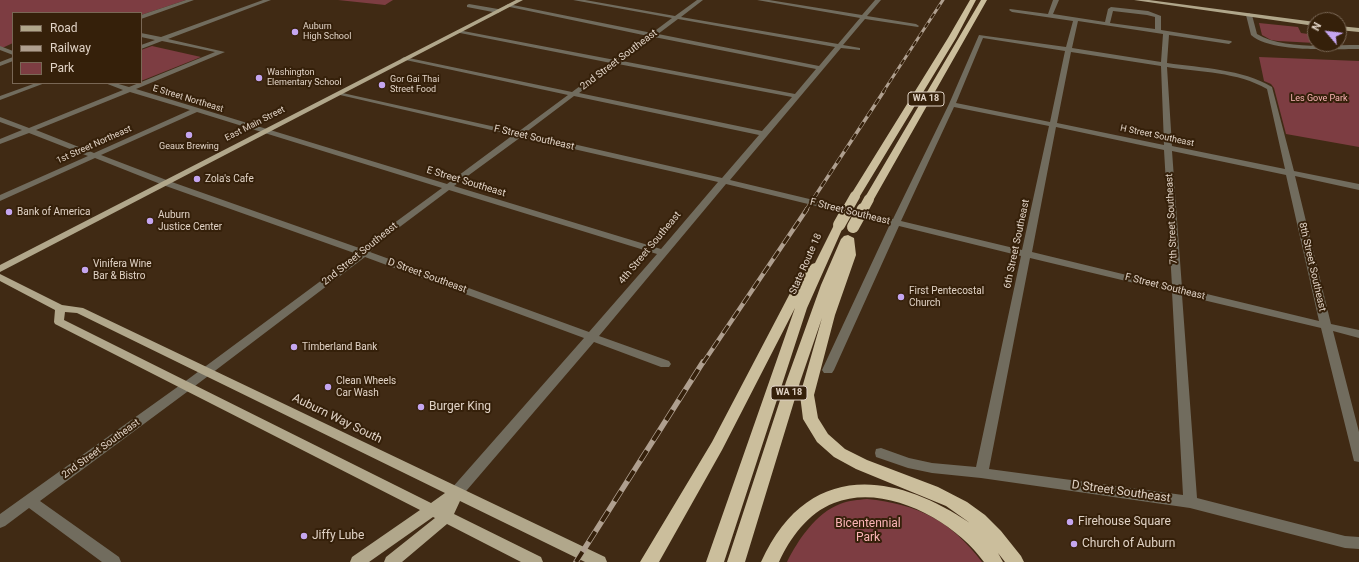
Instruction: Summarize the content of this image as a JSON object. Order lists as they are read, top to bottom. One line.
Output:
{"streets":{"highway":["WA 18","State Route 18"],"main road":["East Main Street","4th Street Southeast","Auburn Way South"],"street":["2nd Street Southeast","E Street Northeast","H Street Southeast","F Street Southeast","1st Street Northeast","E Street Southeast","7th Street Southeast","6th Street Southeast","8th Street Southeast","D Street Southeast"]},"crossings":[["2nd Street Southeast","F Street Southeast"],["2nd Street Southeast","E Street Southeast"],["2nd Street Southeast","D Street Southeast"],["2nd Street Southeast","Auburn Way South"],["E Street Northeast","East Main Street"],["E Street Northeast","1st Street Northeast"],["E Street Northeast","E Street Southeast"],["East Main Street","F Street Southeast"],["East Main Street","E Street Southeast"],["East Main Street","D Street Southeast"],["H Street Southeast","7th Street Southeast"],["H Street Southeast","6th Street Southeast"],["H Street Southeast","8th Street Southeast"],["F Street Southeast","7th Street Southeast"],["F Street Southeast","6th Street Southeast"],["F Street Southeast","4th Street Southeast"],["F Street Southeast","8th Street Southeast"],["1st Street Northeast","D Street Southeast"],["E Street Southeast","4th Street Southeast"],["7th Street Southeast","8th Street Southeast"],["7th Street Southeast","D Street Southeast"],["6th Street Southeast","D Street Southeast"],["4th Street Southeast","D Street Southeast"],["4th Street Southeast","Auburn Way South"]],"parks":["Les Gove Park","Bicentennial Park"],"places":["Auburn High School","Washington Elementary School","Gor Gai Thai Street Food","Geaux Brewing","Zola's Cafe","Bank of America","Auburn Justice Center","Vinifera Wine Bar & Bistro","First Pentecostal Church","Timberland Bank","Clean Wheels Car Wash","Burger King","Firehouse Square","Jiffy Lube","Church of Auburn"],"legend":["Road","Railway","Park"],"north":"top left"}
